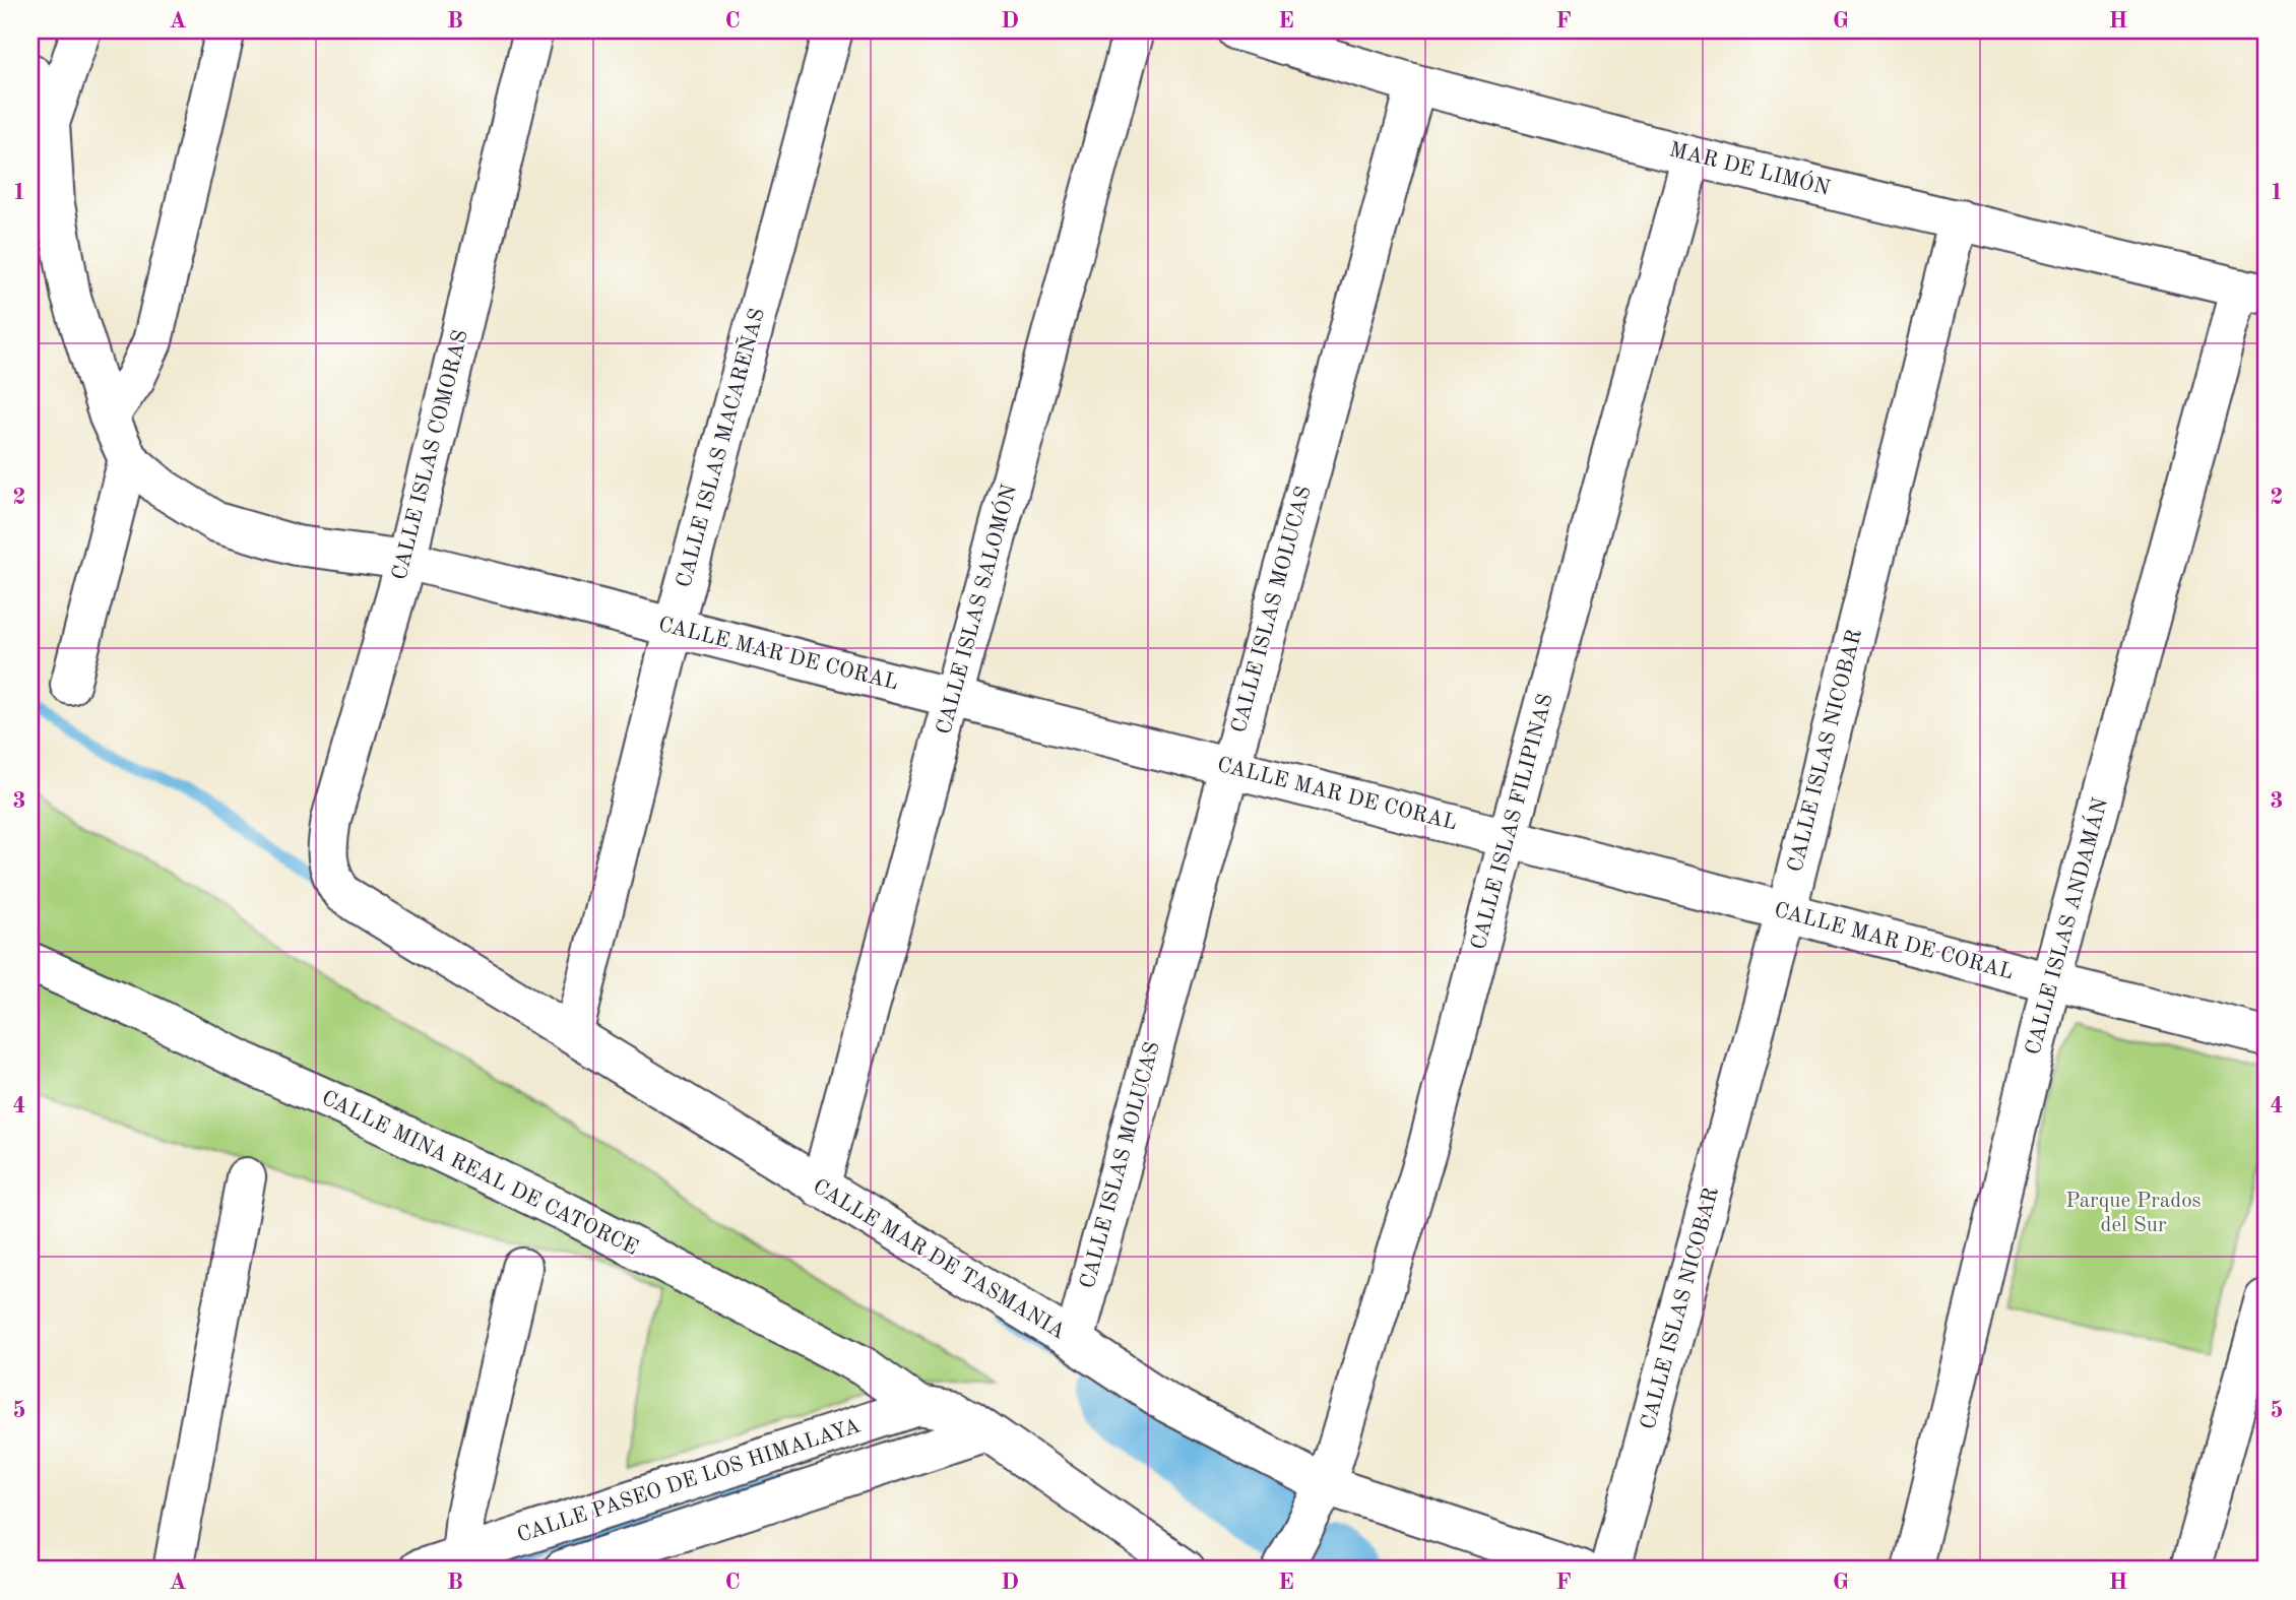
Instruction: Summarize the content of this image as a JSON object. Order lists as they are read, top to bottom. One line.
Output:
{"streets":{"street":["MAR DE LIMÓN","CALLE ISLAS MACAREÑAS","CALLE ISLAS COMORAS","CALLE ISLAS SALOMÓN","CALLE ISLAS MOLUCAS","CALLE MAR DE CORAL","CALLE ISLAS NICOBAR","CALLE ISLAS FILIPINAS","CALLE ISLAS ANDAMÁN","CALLE MINA REAL DE CATORCE","CALLE MAR DE TASMANIA","CALLE PASEO DE LOS HIMALAYA"]},"crossings":[["MAR DE LIMÓN","CALLE ISLAS MOLUCAS"],["MAR DE LIMÓN","CALLE ISLAS NICOBAR"],["MAR DE LIMÓN","CALLE ISLAS FILIPINAS"],["MAR DE LIMÓN","CALLE ISLAS ANDAMÁN"],["CALLE ISLAS MACAREÑAS","CALLE MAR DE CORAL"],["CALLE ISLAS MACAREÑAS","CALLE MAR DE TASMANIA"],["CALLE ISLAS COMORAS","CALLE MAR DE CORAL"],["CALLE ISLAS COMORAS","CALLE MAR DE TASMANIA"],["CALLE ISLAS SALOMÓN","CALLE MAR DE CORAL"],["CALLE ISLAS SALOMÓN","CALLE MAR DE TASMANIA"],["CALLE ISLAS MOLUCAS","CALLE MAR DE CORAL"],["CALLE ISLAS MOLUCAS","CALLE MAR DE TASMANIA"],["CALLE MAR DE CORAL","CALLE ISLAS NICOBAR"],["CALLE MAR DE CORAL","CALLE ISLAS FILIPINAS"],["CALLE MAR DE CORAL","CALLE ISLAS ANDAMÁN"],["CALLE ISLAS FILIPINAS","CALLE MAR DE TASMANIA"],["CALLE MINA REAL DE CATORCE","CALLE PASEO DE LOS HIMALAYA"]],"parks":["Parque Prados del Sur"],"grid":{"columns":["A","B","C","D","E","F","G","H"],"rows":["1","2","3","4","5"]}}
